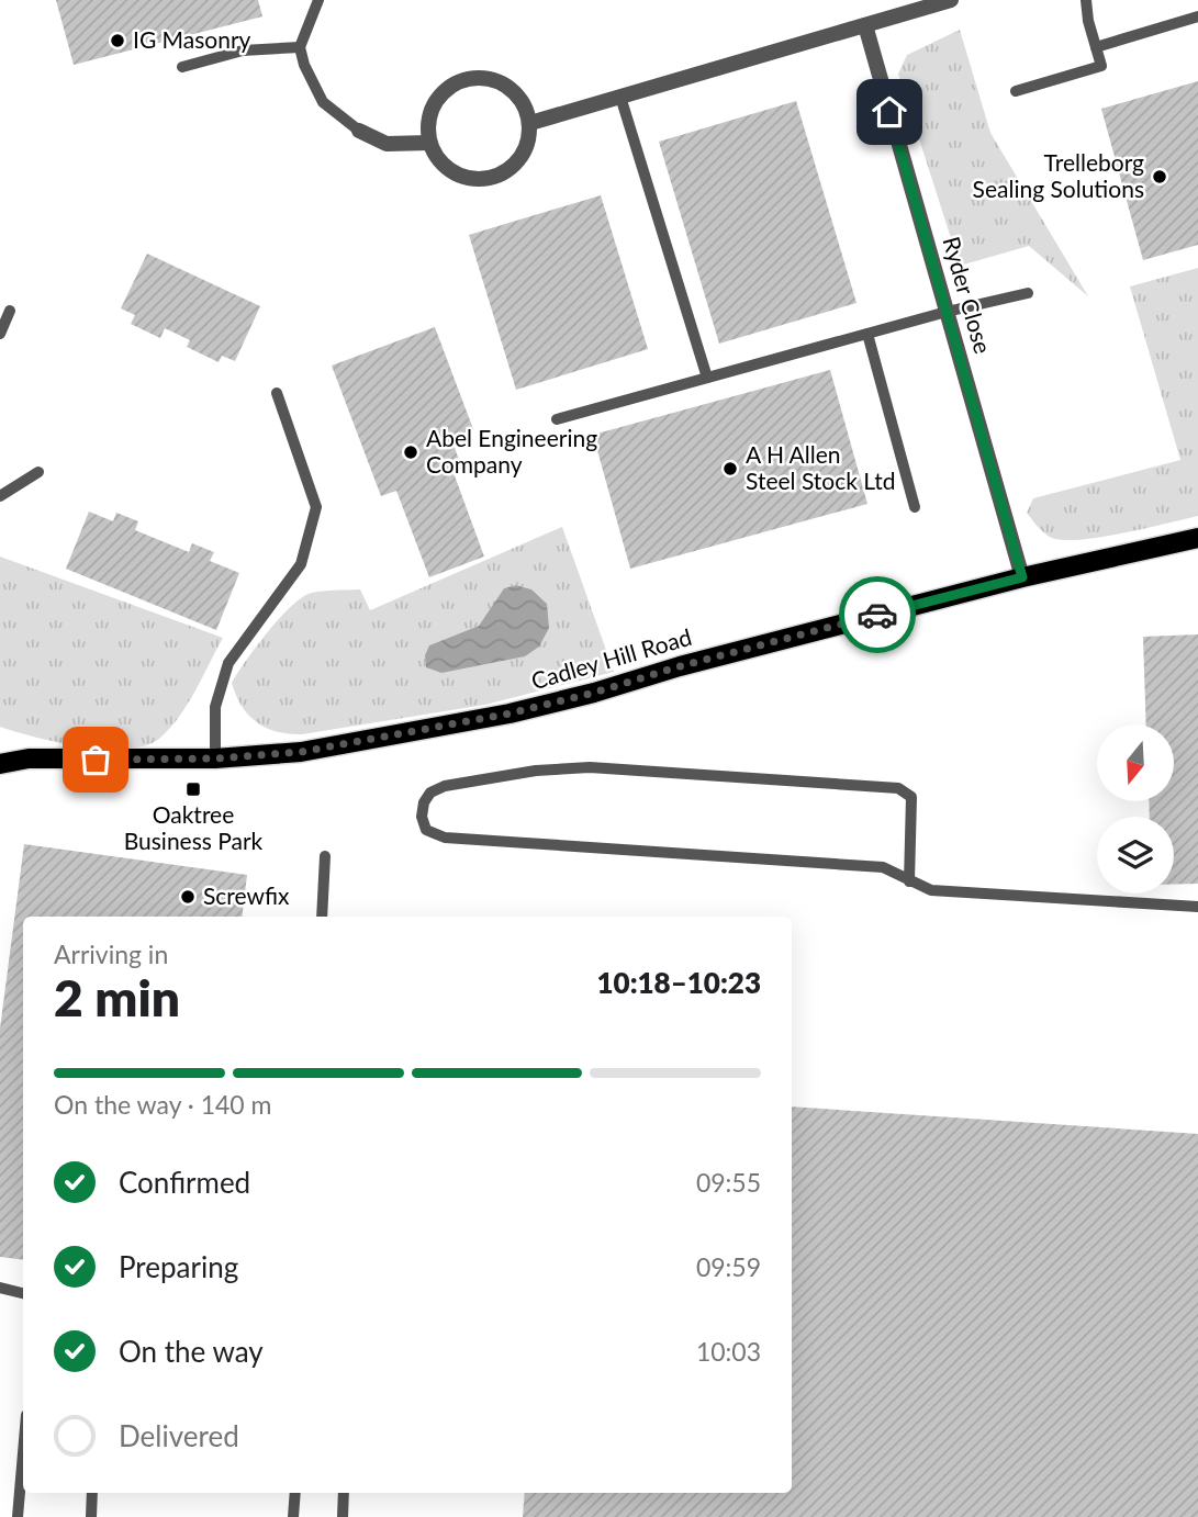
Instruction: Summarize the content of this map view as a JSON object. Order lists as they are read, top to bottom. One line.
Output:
{"streets":{"main road":["Cadley Hill Road"],"street":["Ryder Close"]},"crossings":[["Ryder Close","Cadley Hill Road"]],"places":{"other":["IG Masonry","Trelleborg Sealing Solutions","Abel Engineering Company","A H Allen Steel Stock Ltd","Screwfix"],"transit":["Oaktree Business Park"]},"north":"bottom","page":{"heading":["2 min","Arriving in","10:18–10:23"],"bar":"On the way · 140 m","list":[["Confirmed","09:55"],["Preparing","09:59"],["On the way","10:03"],"Delivered"]}}
